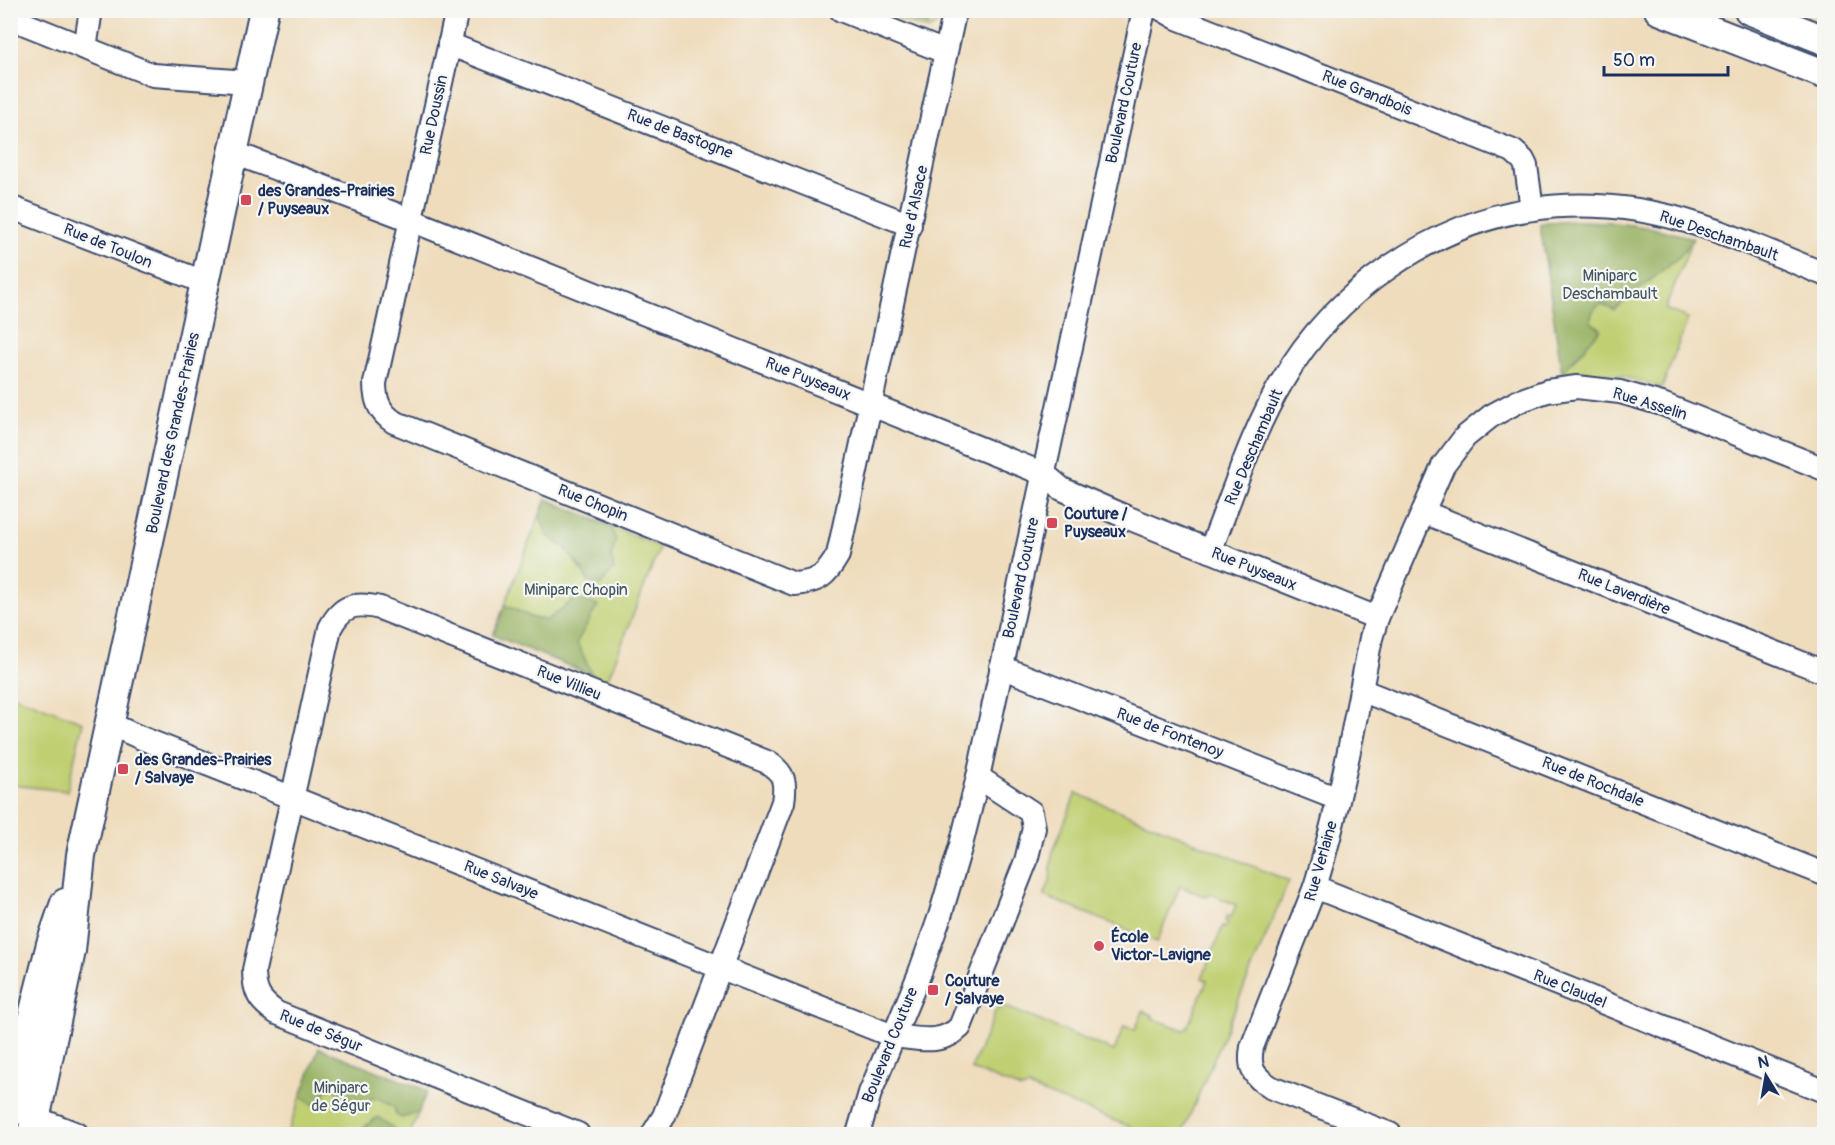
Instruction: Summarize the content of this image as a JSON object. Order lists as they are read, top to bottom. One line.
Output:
{"streets":{"main road":["Boulevard des Grandes-Prairies"],"street":["Rue Grandbois","Boulevard Couture","Rue Doussin","Rue de Bastogne","Rue d'Alsace","Rue Deschambault","Rue de Toulon","Rue Puyseaux","Rue Asselin","Rue Chopin","Rue Laverdière","Rue Villieu","Rue de Fontenoy","Rue de Rochdale","Rue Verlaine","Rue Salvaye","Rue Claudel","Rue de Ségur"]},"crossings":[["Rue Grandbois","Rue Deschambault"],["Boulevard Couture","Rue Puyseaux"],["Boulevard Couture","Rue de Fontenoy"],["Boulevard Couture","Rue Salvaye"],["Rue Doussin","Rue de Bastogne"],["Rue Doussin","Rue Puyseaux"],["Rue Doussin","Rue Chopin"],["Rue de Bastogne","Rue d'Alsace"],["Rue d'Alsace","Rue Puyseaux"],["Rue d'Alsace","Rue Chopin"],["Rue Deschambault","Rue Puyseaux"],["Rue de Toulon","Boulevard des Grandes-Prairies"],["Rue Puyseaux","Rue Asselin"],["Rue Puyseaux","Boulevard des Grandes-Prairies"],["Rue Puyseaux","Rue Chopin"],["Rue Puyseaux","Rue Verlaine"],["Rue Asselin","Rue Laverdière"],["Rue Asselin","Rue Verlaine"],["Boulevard des Grandes-Prairies","Rue Salvaye"],["Rue Villieu","Rue Salvaye"],["Rue Villieu","Rue de Ségur"],["Rue de Fontenoy","Rue Verlaine"],["Rue de Rochdale","Rue Verlaine"],["Rue Verlaine","Rue Claudel"],["Rue Salvaye","Rue de Ségur"]],"parks":["Miniparc Deschambault","Miniparc Chopin","Miniparc de Ségur"],"places":{"transit":["des Grandes-Prairies / Puyseaux","Couture / Puyseaux","des Grandes-Prairies / Salvaye","Couture / Salvaye"],"other":["École Victor-Lavigne"]},"scale_bar":"50 m","north":"top"}
